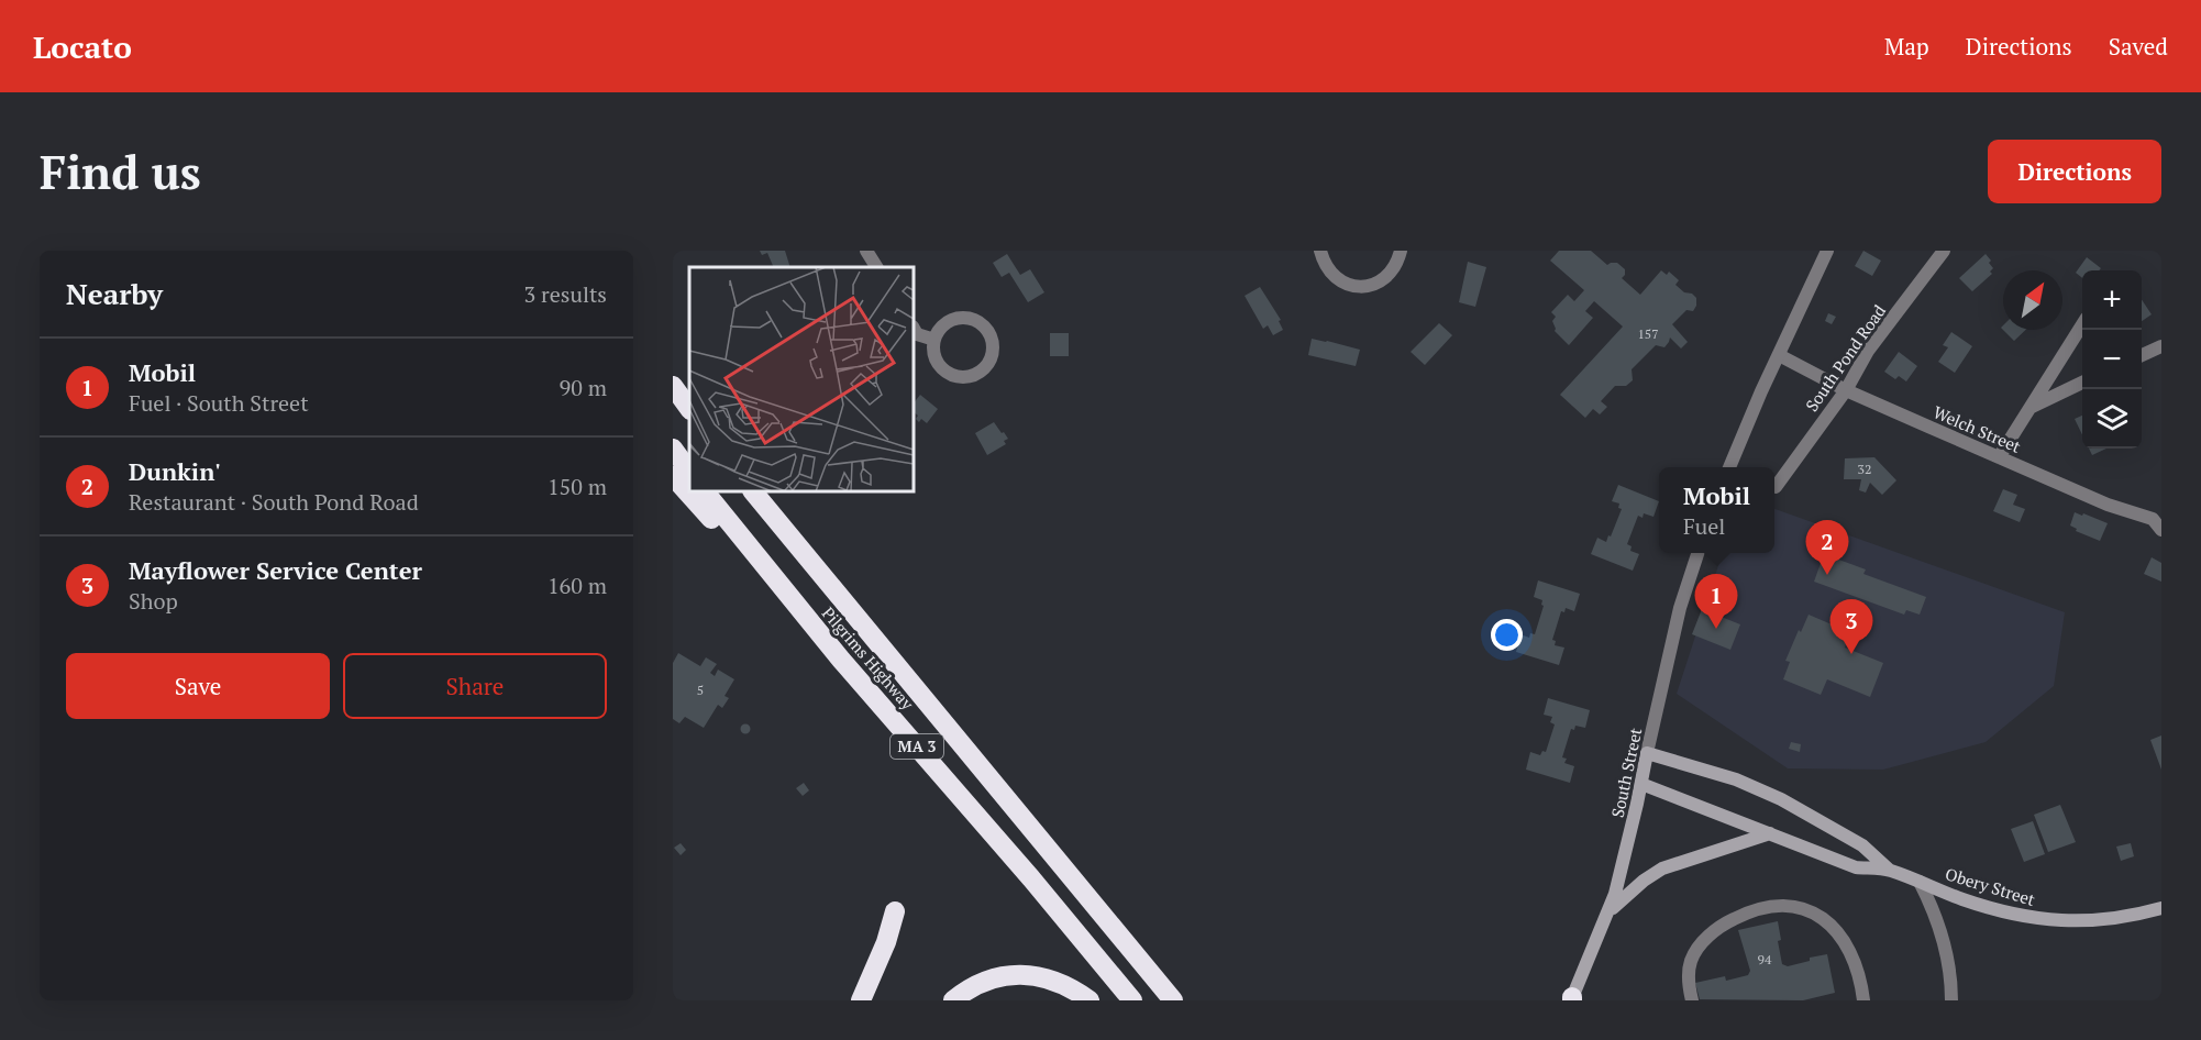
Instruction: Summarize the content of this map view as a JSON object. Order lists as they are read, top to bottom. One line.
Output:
{"streets":{"highway":["Pilgrims Highway","MA 3"],"main road":["South Street","Obery Street"],"street":["South Pond Road","Welch Street"]},"crossings":[["South Pond Road","Welch Street"],["South Street","Obery Street"]],"house_numbers":["157","32","5","94"],"north":"top right","page":{"header":"Locato","nav":["Map","Directions","Saved"],"buttons":["Directions",["Save","Share"]],"title":"Find us","heading":["Nearby","3 results"],"map_buttons":["+","−"],"list":[{"mark":"1","name":"Mobil","note":"Fuel · South Street","value":"90 m"},{"mark":"2","name":"Dunkin'","note":"Restaurant · South Pond Road","value":"150 m"},{"mark":"3","name":"Mayflower Service Center","note":"Shop","value":"160 m"}],"popup":["Mobil","Fuel"],"pins":["2","1","3"]}}
